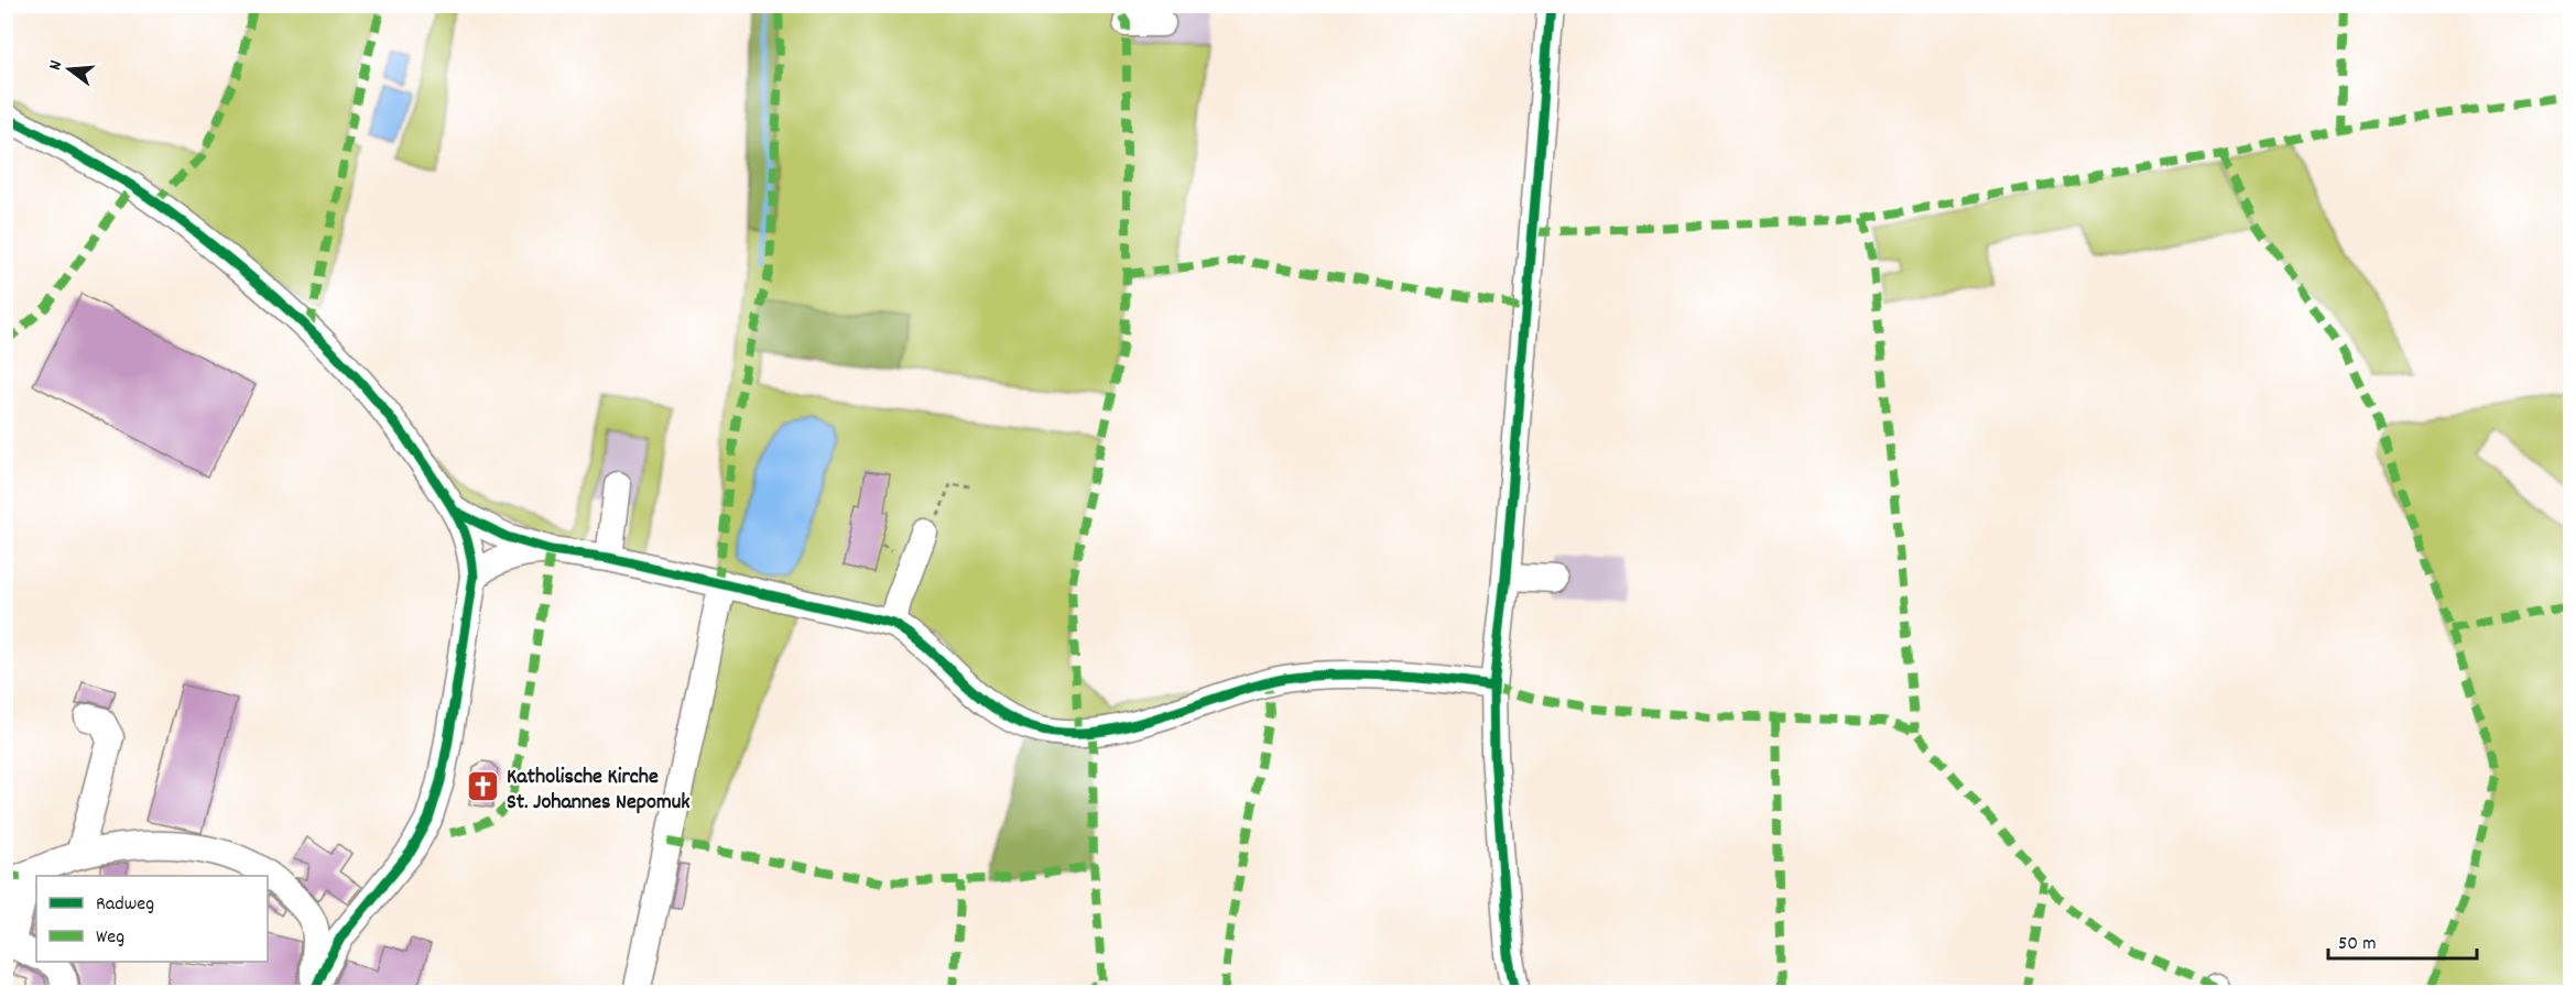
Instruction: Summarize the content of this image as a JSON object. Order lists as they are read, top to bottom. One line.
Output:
{"places":{"church":["Katholische Kirche St. Johannes Nepomuk"]},"legend":["Radweg","Weg"],"scale_bar":"50 m","north":"left"}
